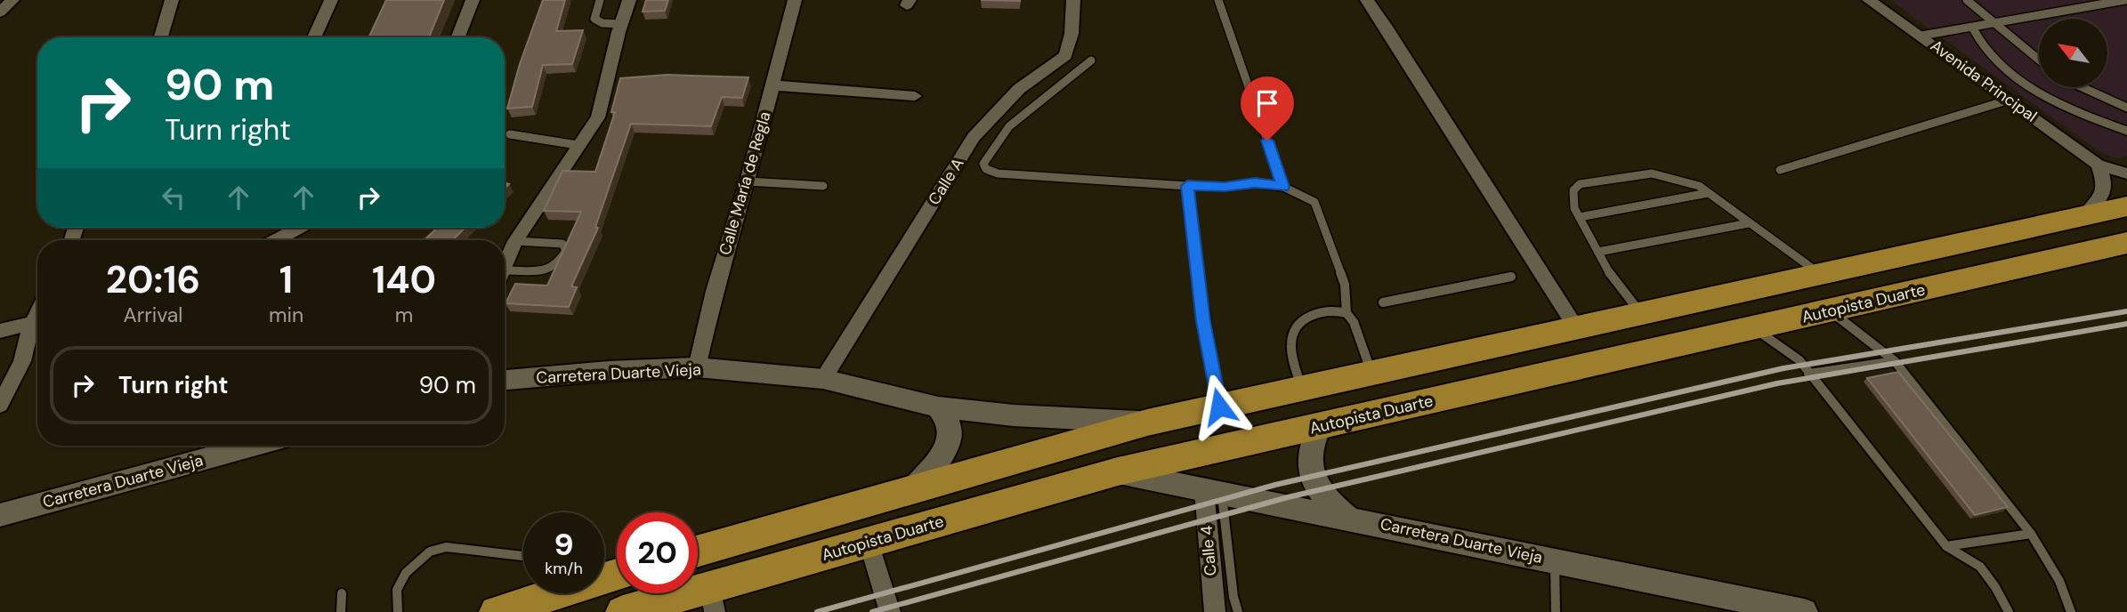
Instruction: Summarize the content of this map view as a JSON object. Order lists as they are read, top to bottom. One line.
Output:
{"streets":{"highway":["Autopista Duarte"],"main road":["Carretera Duarte Vieja"],"street":["Avenida Principal","Calle A","Calle María de Regla","Calle 4"]},"crossings":[["Calle A","Carretera Duarte Vieja"],["Calle María de Regla","Carretera Duarte Vieja"],["Autopista Duarte","Carretera Duarte Vieja"],["Carretera Duarte Vieja","Calle 4"]],"north":"top left","page":{"turn":["90 m","Turn right"],"eta":["20:16","Arrival","1","min","140","m"],"list":[{"name":"Turn right","value":"90 m"}],"speed":"9 km/h","limit":"20"}}
